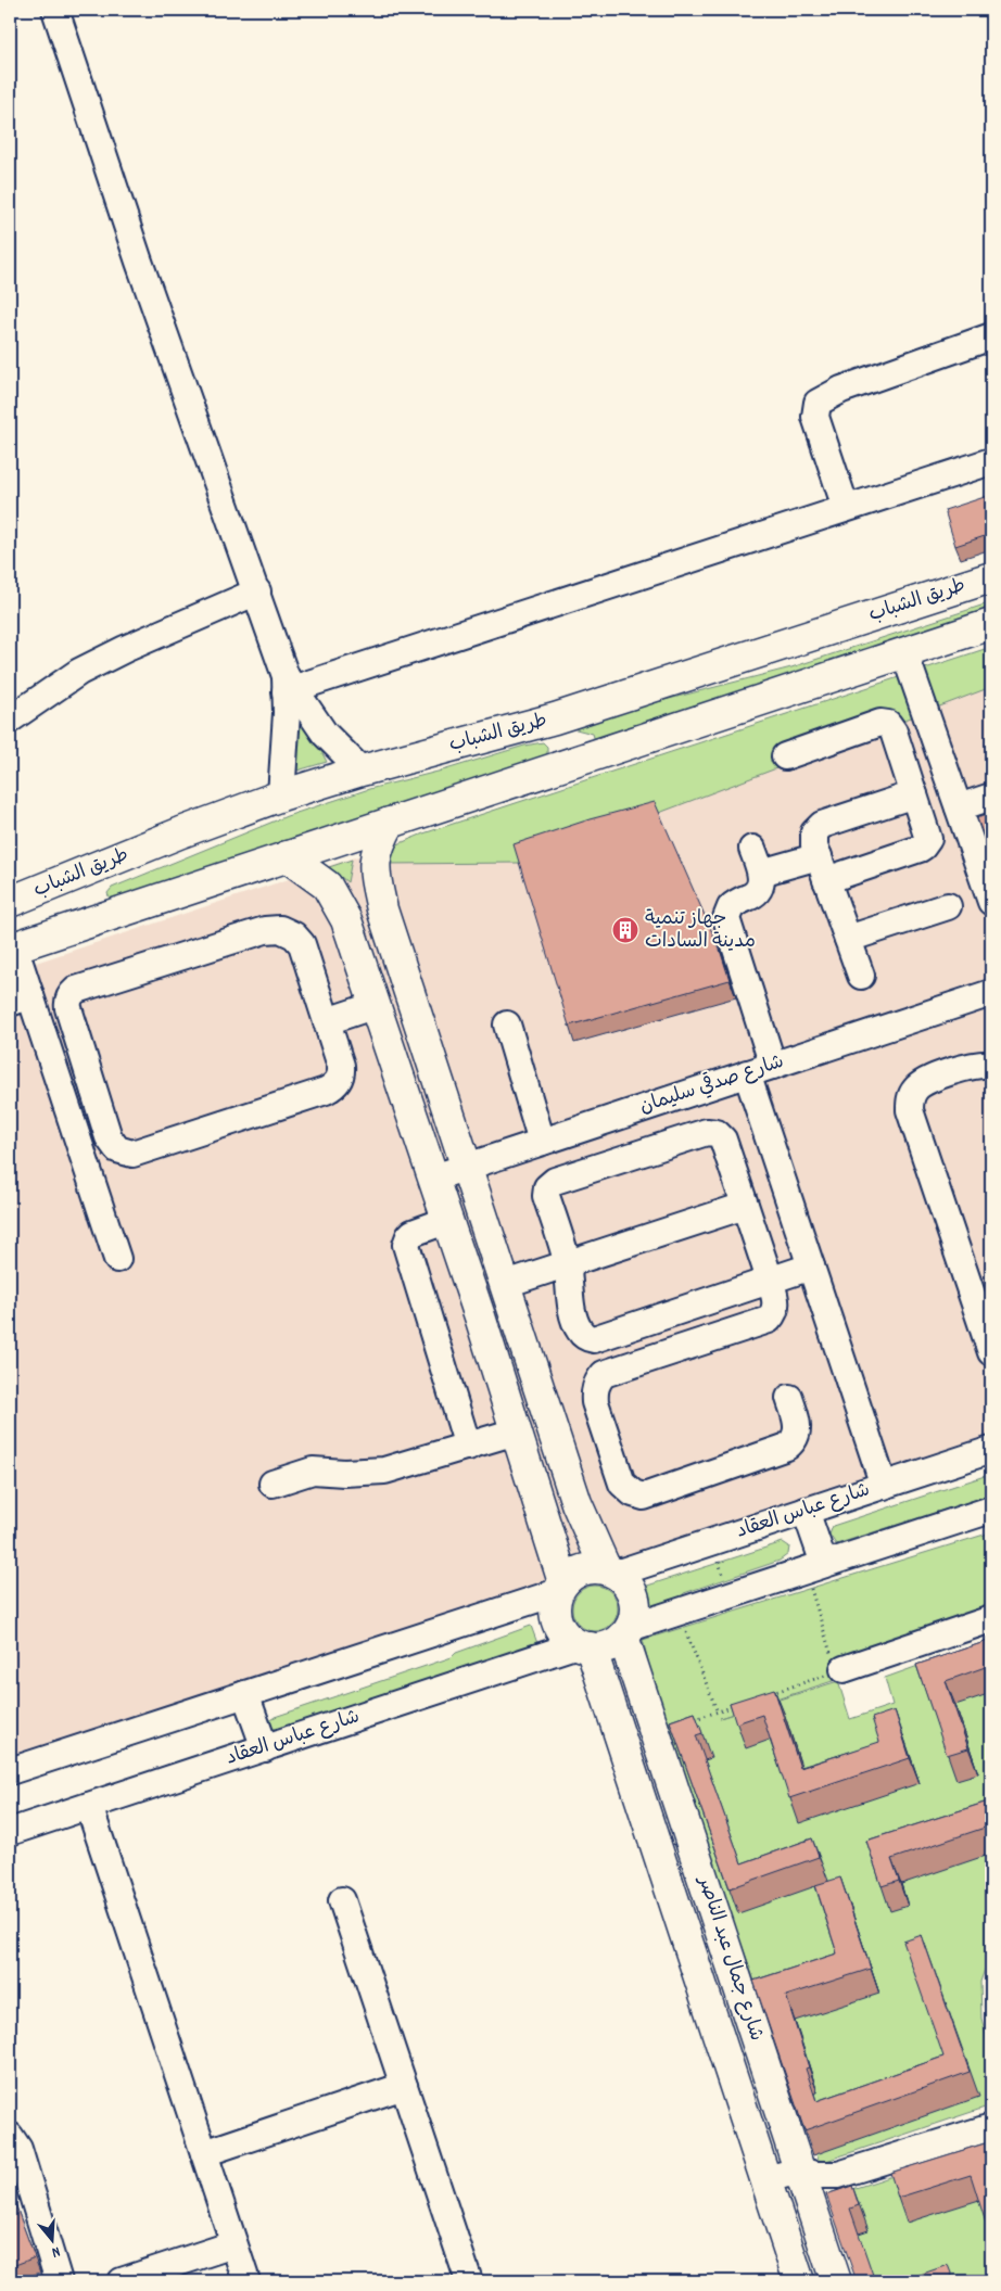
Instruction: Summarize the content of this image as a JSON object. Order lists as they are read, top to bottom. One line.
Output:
{"streets":{"main road":["طريق الشباب","شارع جمال عبد الناصر"],"street":["شارع صدقي سليمان","شارع عباس العقاد"]},"crossings":[["شارع عباس العقاد","شارع جمال عبد الناصر"]],"places":{"building":["جهاز تنمية مدينة السادات"]},"north":"bottom"}
